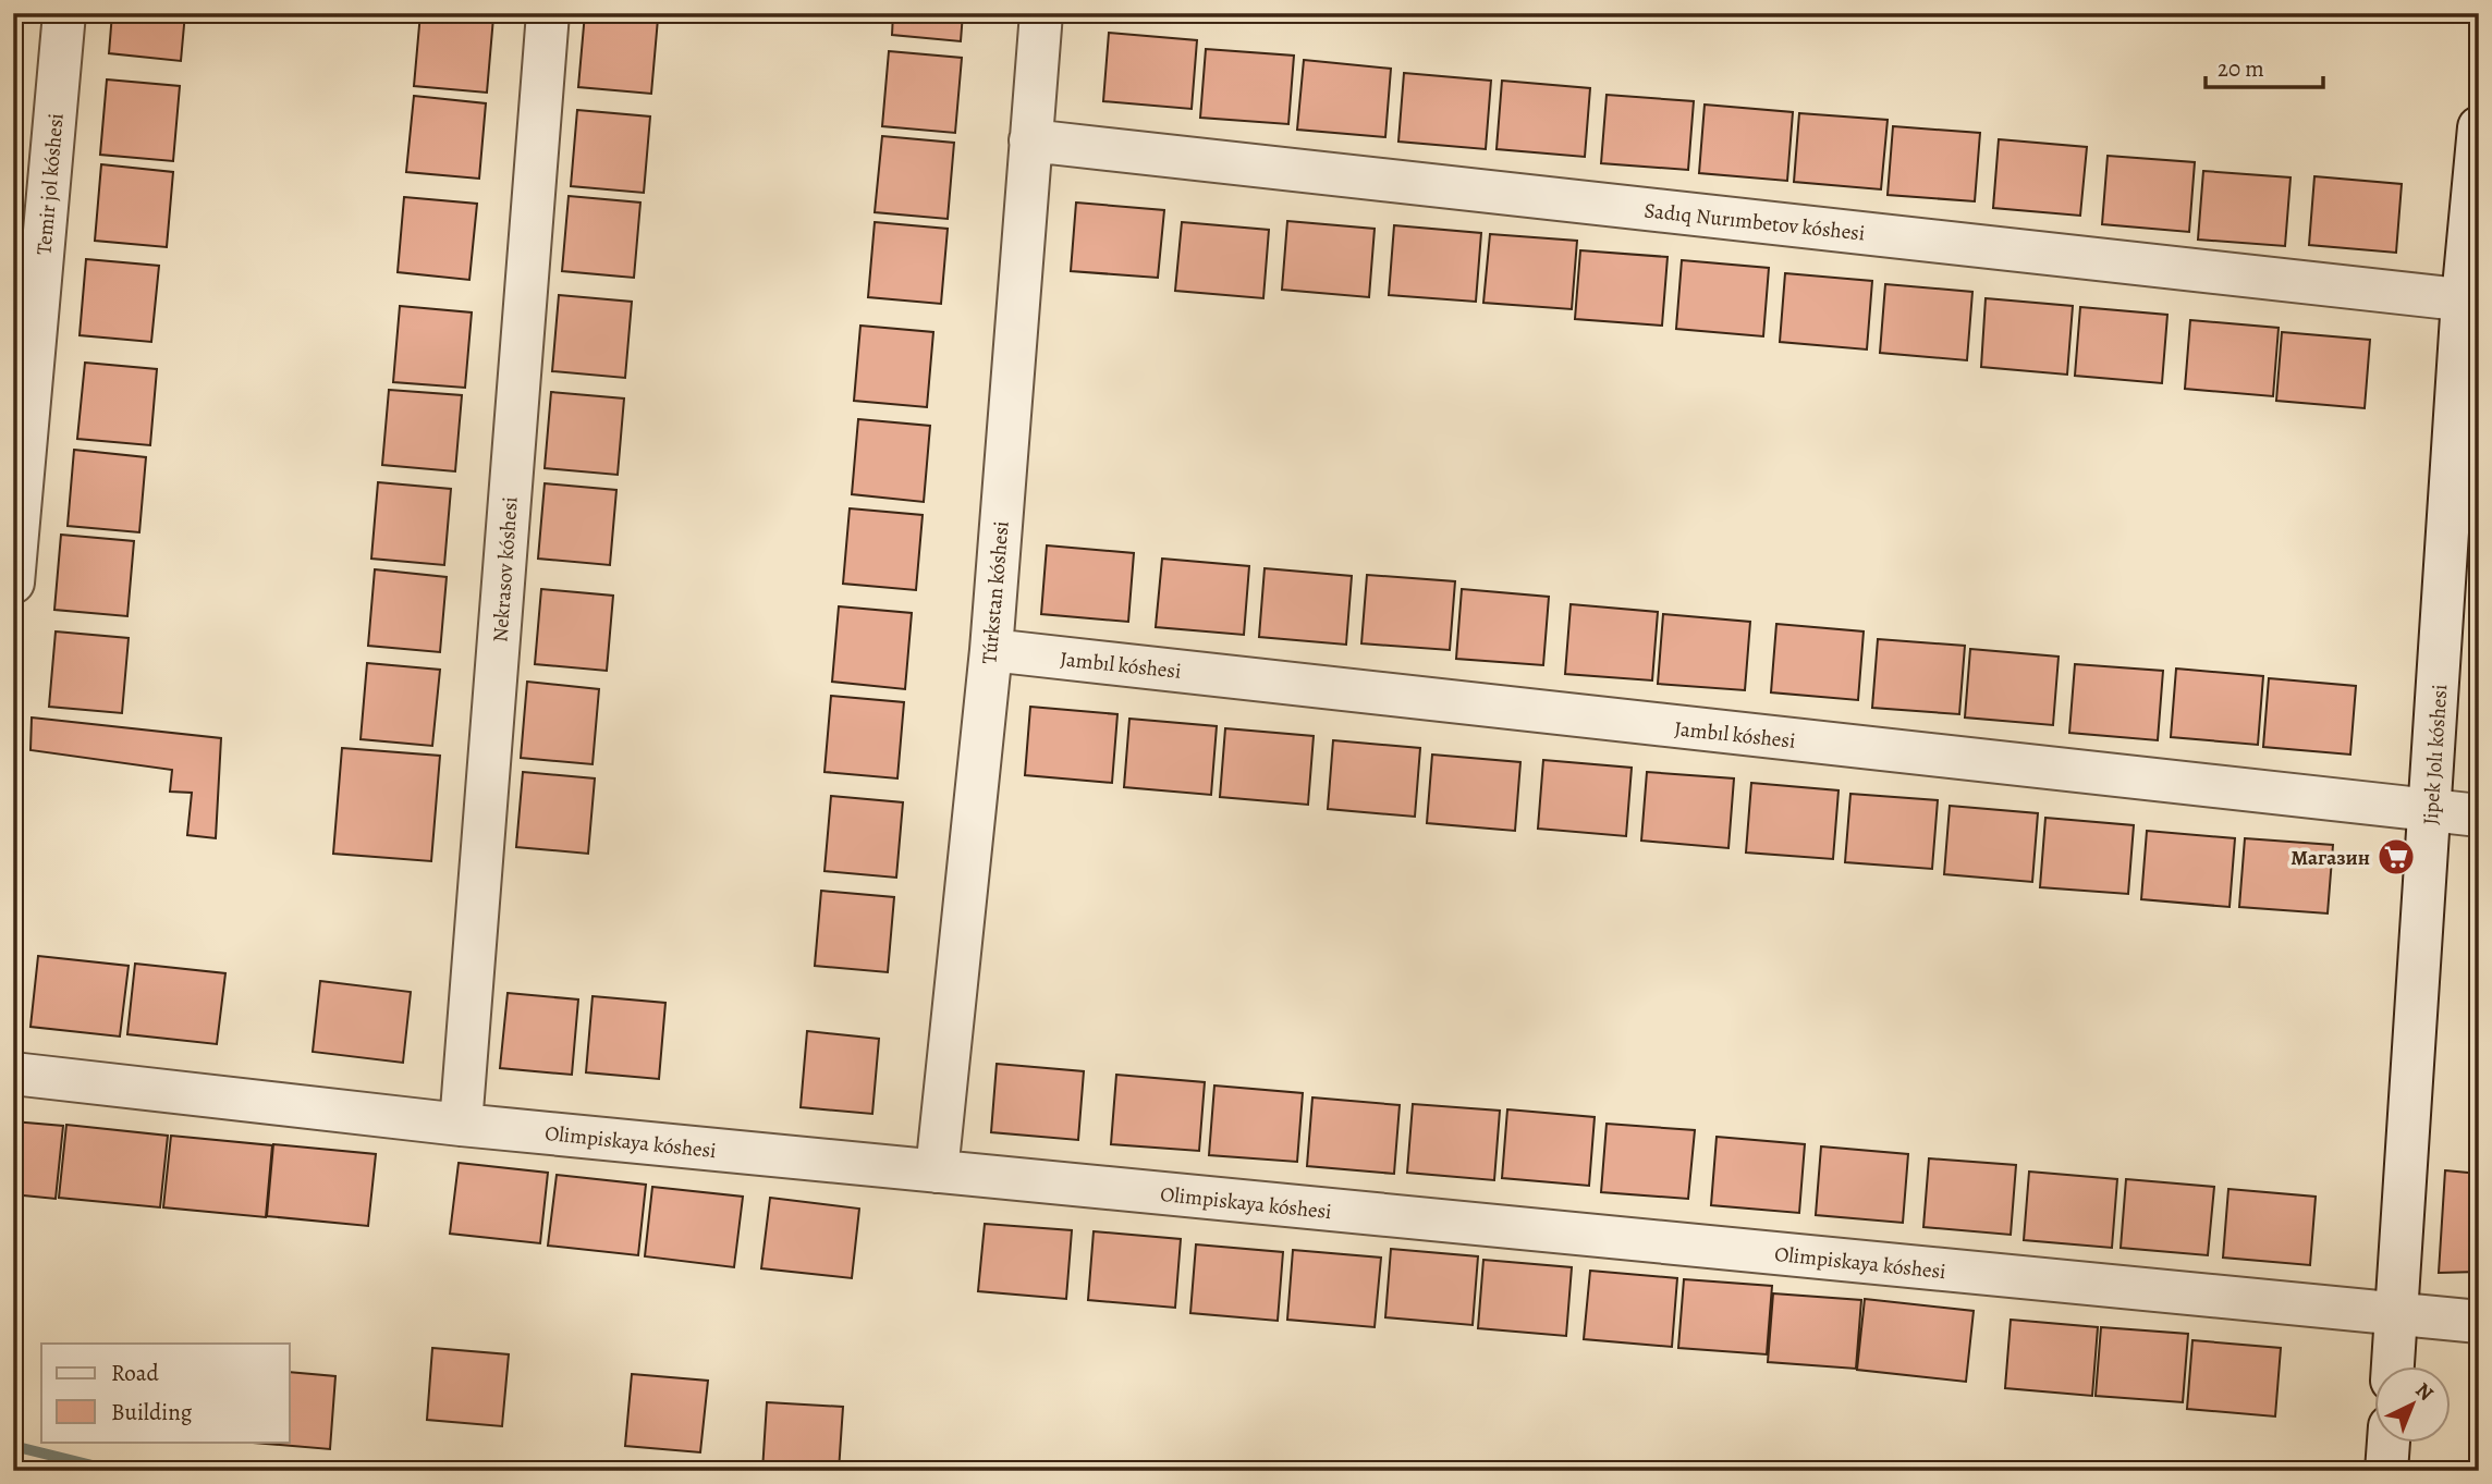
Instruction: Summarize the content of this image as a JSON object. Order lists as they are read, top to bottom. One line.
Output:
{"streets":{"street":["Temir jol kóshesi","Sadıq Nurımbetov kóshesi","Nekrasov kóshesi","Túrkstan kóshesi","Jambıl kóshesi","Jipek Jolı kóshesi","Olimpiskaya kóshesi"]},"crossings":[["Sadıq Nurımbetov kóshesi","Túrkstan kóshesi"],["Sadıq Nurımbetov kóshesi","Jipek Jolı kóshesi"],["Nekrasov kóshesi","Olimpiskaya kóshesi"],["Túrkstan kóshesi","Jambıl kóshesi"],["Túrkstan kóshesi","Olimpiskaya kóshesi"],["Jambıl kóshesi","Jipek Jolı kóshesi"],["Jipek Jolı kóshesi","Olimpiskaya kóshesi"]],"places":{"supermarket":["Магазин"]},"legend":["Road","Building"],"scale_bar":"20 m","north":"top right"}
